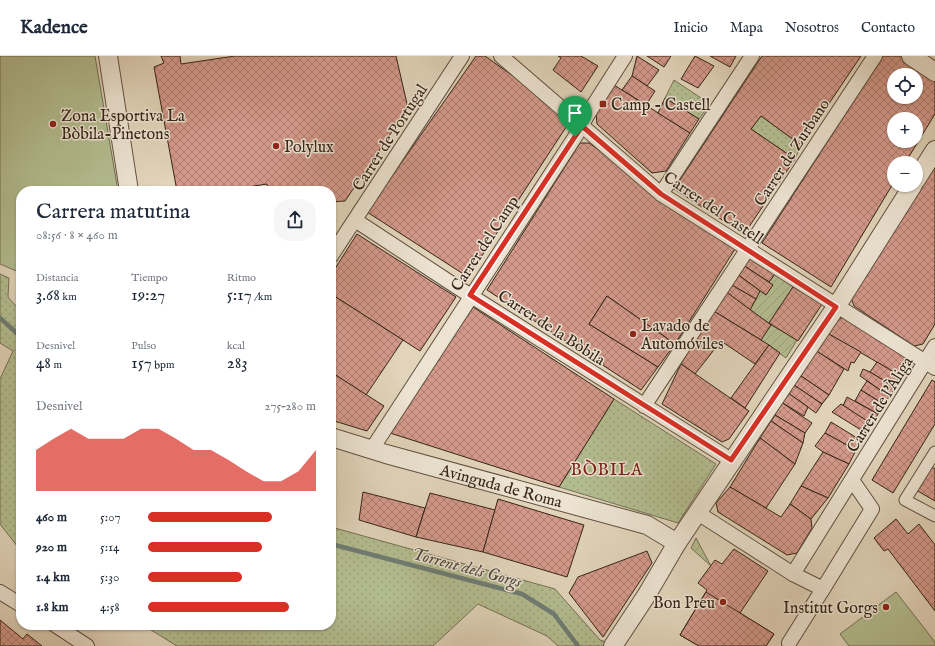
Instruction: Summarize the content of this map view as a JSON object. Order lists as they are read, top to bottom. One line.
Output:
{"streets":{"street":["Carrer de Portugal","Carrer de Zurbano","Carrer del Castell","Carrer del Camp","Carrer de la Bòbila","Carrer de l'Àliga","Avinguda de Roma"]},"crossings":[["Carrer de Portugal","Carrer de la Bòbila"],["Carrer de Zurbano","Carrer del Castell"],["Carrer de Zurbano","Carrer de la Bòbila"],["Carrer del Castell","Carrer del Camp"],["Carrer del Castell","Carrer de l'Àliga"],["Carrer del Camp","Carrer de la Bòbila"],["Carrer del Camp","Avinguda de Roma"]],"districts":["BÒBILA"],"water":["Torrent dels Gorgs"],"places":{"transit":["Camp - Castell"],"other":["Zona Esportiva La Bòbila-Pinetons","Polylux","Lavado de Automóviles","Bon Preu","Institut Gorgs"]},"page":{"header":"Kadence","nav":["Inicio","Mapa","Nosotros","Contacto"],"map_buttons":["+","−"],"heading":["Carrera matutina","08:56 · 8 × 460 m"],"stats":[["Distancia","3.68 km"],["Tiempo","19:27"],["Ritmo","5:17 /km"],["Desnivel","48 m"],["Pulso","157 bpm"],["kcal","283"]],"chart":["Desnivel","275–280 m"],"list":[{"name":"460 m","note":"5:07"},{"name":"920 m","note":"5:14"},{"name":"1.4 km","note":"5:30"},{"name":"1.8 km","note":"4:58"}]}}
